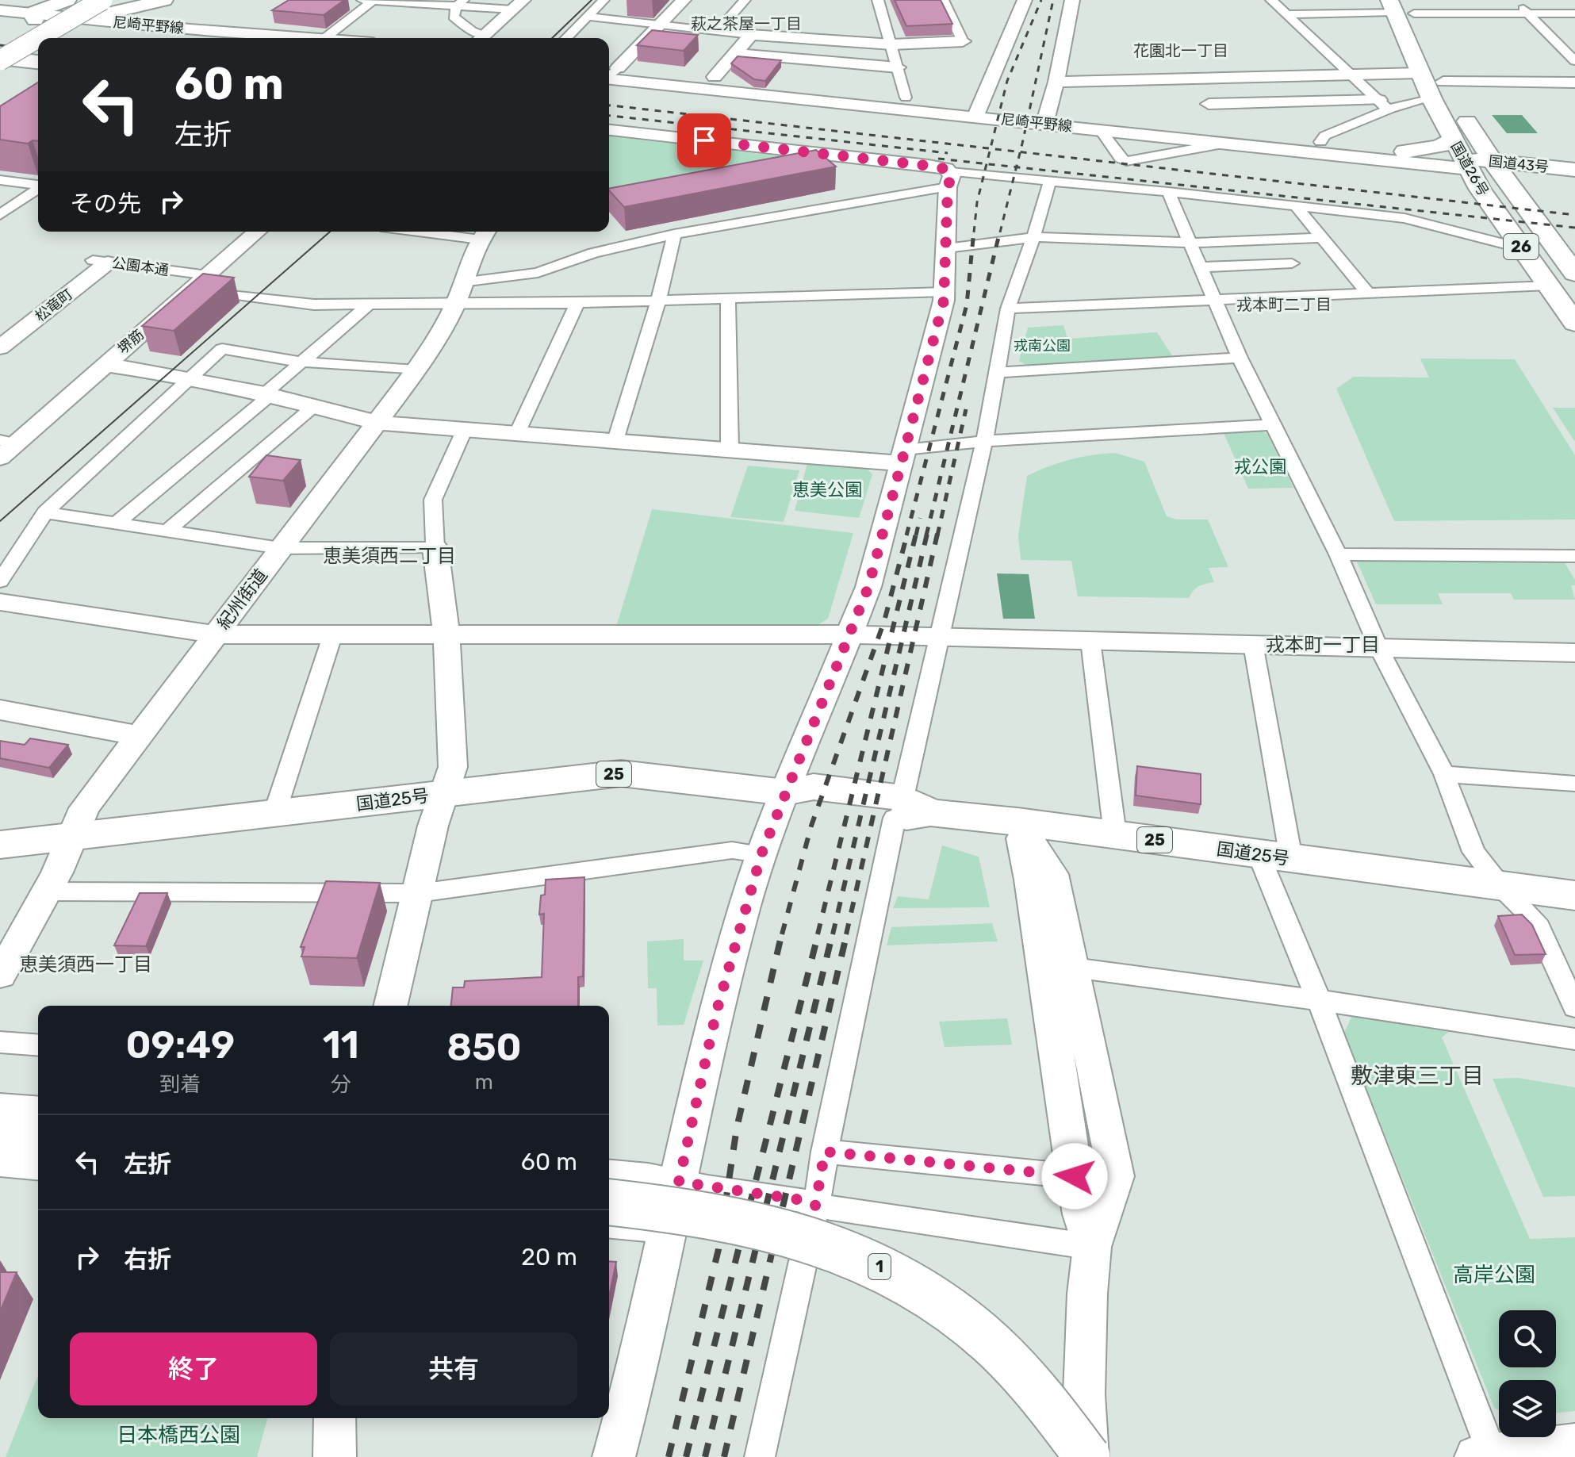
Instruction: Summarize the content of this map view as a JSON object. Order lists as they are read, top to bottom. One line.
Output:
{"streets":{"highway":["国道43号","国道26号","26","25","国道25号","1"],"street":["尼崎平野線","公園本通","松竜町","堺筋","紀州街道"]},"crossings":[["尼崎平野線","国道43号"],["尼崎平野線","国道26号"],["国道43号","国道26号"],["公園本通","松竜町"],["公園本通","堺筋"],["公園本通","紀州街道"],["紀州街道","国道25号"]],"districts":["萩之茶屋一丁目","花園北一丁目","戎本町二丁目","恵美須西二丁目","戎本町一丁目","恵美須西一丁目","敷津東三丁目"],"parks":["戎南公園","戎公園","恵美公園","高岸公園","日本橋西公園"],"page":{"turn":["60 m","左折"],"then":"その先","eta":["09:49","到着","11","分","850","m"],"list":[{"name":"左折","value":"60 m"},{"name":"右折","value":"20 m"}],"buttons":["終了","共有"]}}
